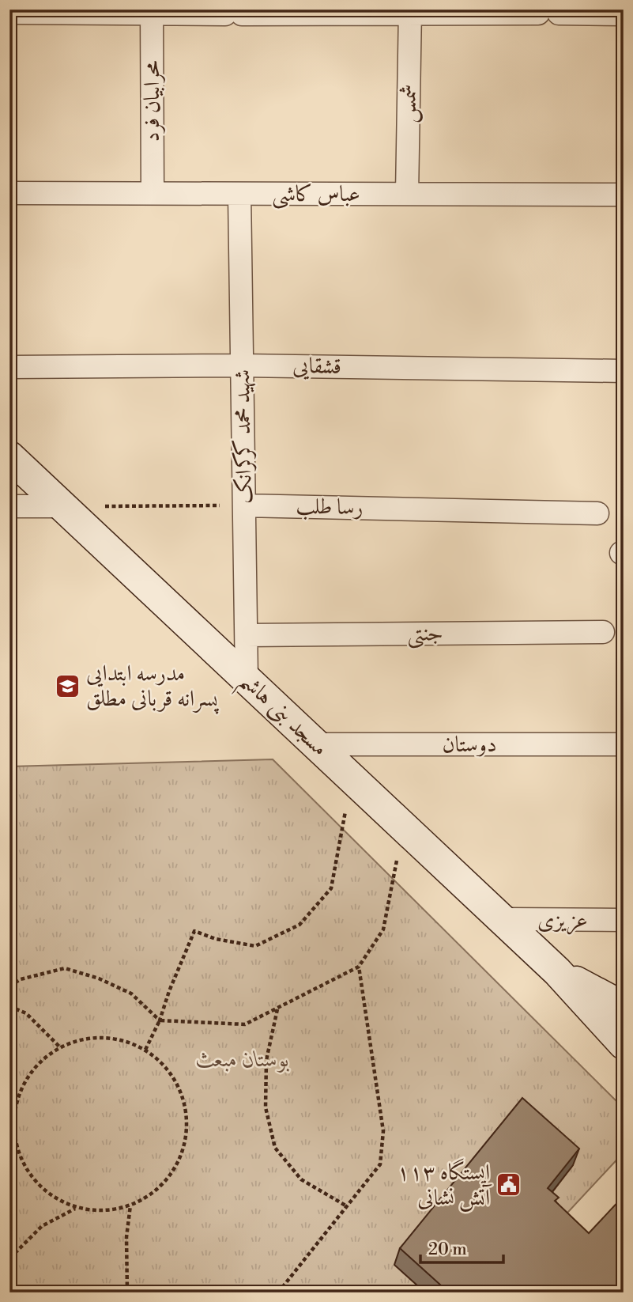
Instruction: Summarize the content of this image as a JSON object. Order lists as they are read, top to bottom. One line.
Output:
{"streets":{"main road":["مسجد بنی هاشم"],"street":["محرابیان فرد","شمس","عباس کاشی","قشقایی","شهید محمد کرکرانک","رسا طلب","جنتی","دوستان","عزیزی"]},"crossings":[["محرابیان فرد","عباس کاشی"],["شمس","عباس کاشی"],["عباس کاشی","شهید محمد کرکرانک"],["قشقایی","شهید محمد کرکرانک"],["شهید محمد کرکرانک","رسا طلب"],["شهید محمد کرکرانک","جنتی"],["شهید محمد کرکرانک","مسجد بنی هاشم"],["مسجد بنی هاشم","دوستان"],["مسجد بنی هاشم","عزیزی"]],"parks":["بوستان مبعث"],"places":{"school or university":["مدرسه ابتدایی پسرانه قربانی مطلق"],"public building":["ایستگاه ۱۱۳ آتش نشانی"]},"scale_bar":"20 m"}
